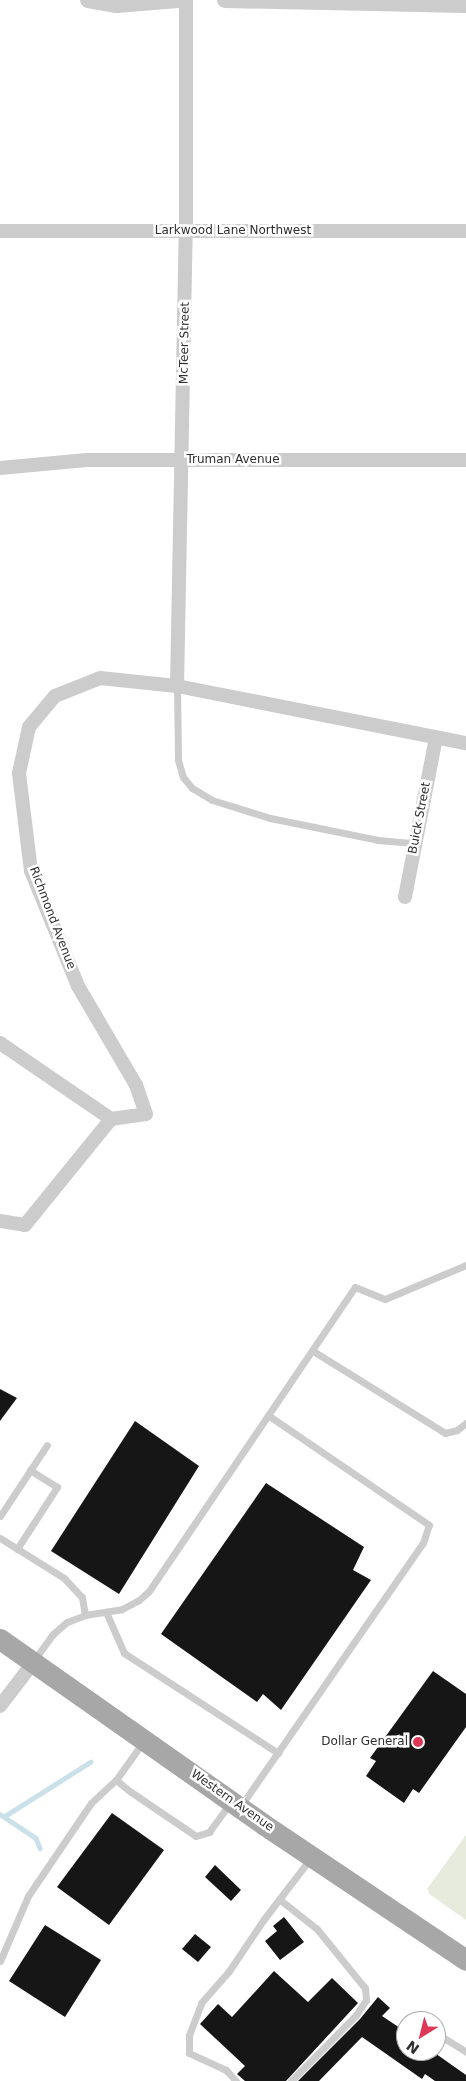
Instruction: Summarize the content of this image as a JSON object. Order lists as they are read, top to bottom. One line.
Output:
{"streets":{"main road":["Western Avenue"],"street":["Larkwood Lane Northwest","McTeer Street","Truman Avenue","Buick Street","Richmond Avenue"]},"crossings":[["Larkwood Lane Northwest","McTeer Street"],["McTeer Street","Truman Avenue"],["McTeer Street","Richmond Avenue"],["Buick Street","Richmond Avenue"]],"places":["Dollar General"],"north":"bottom left"}
